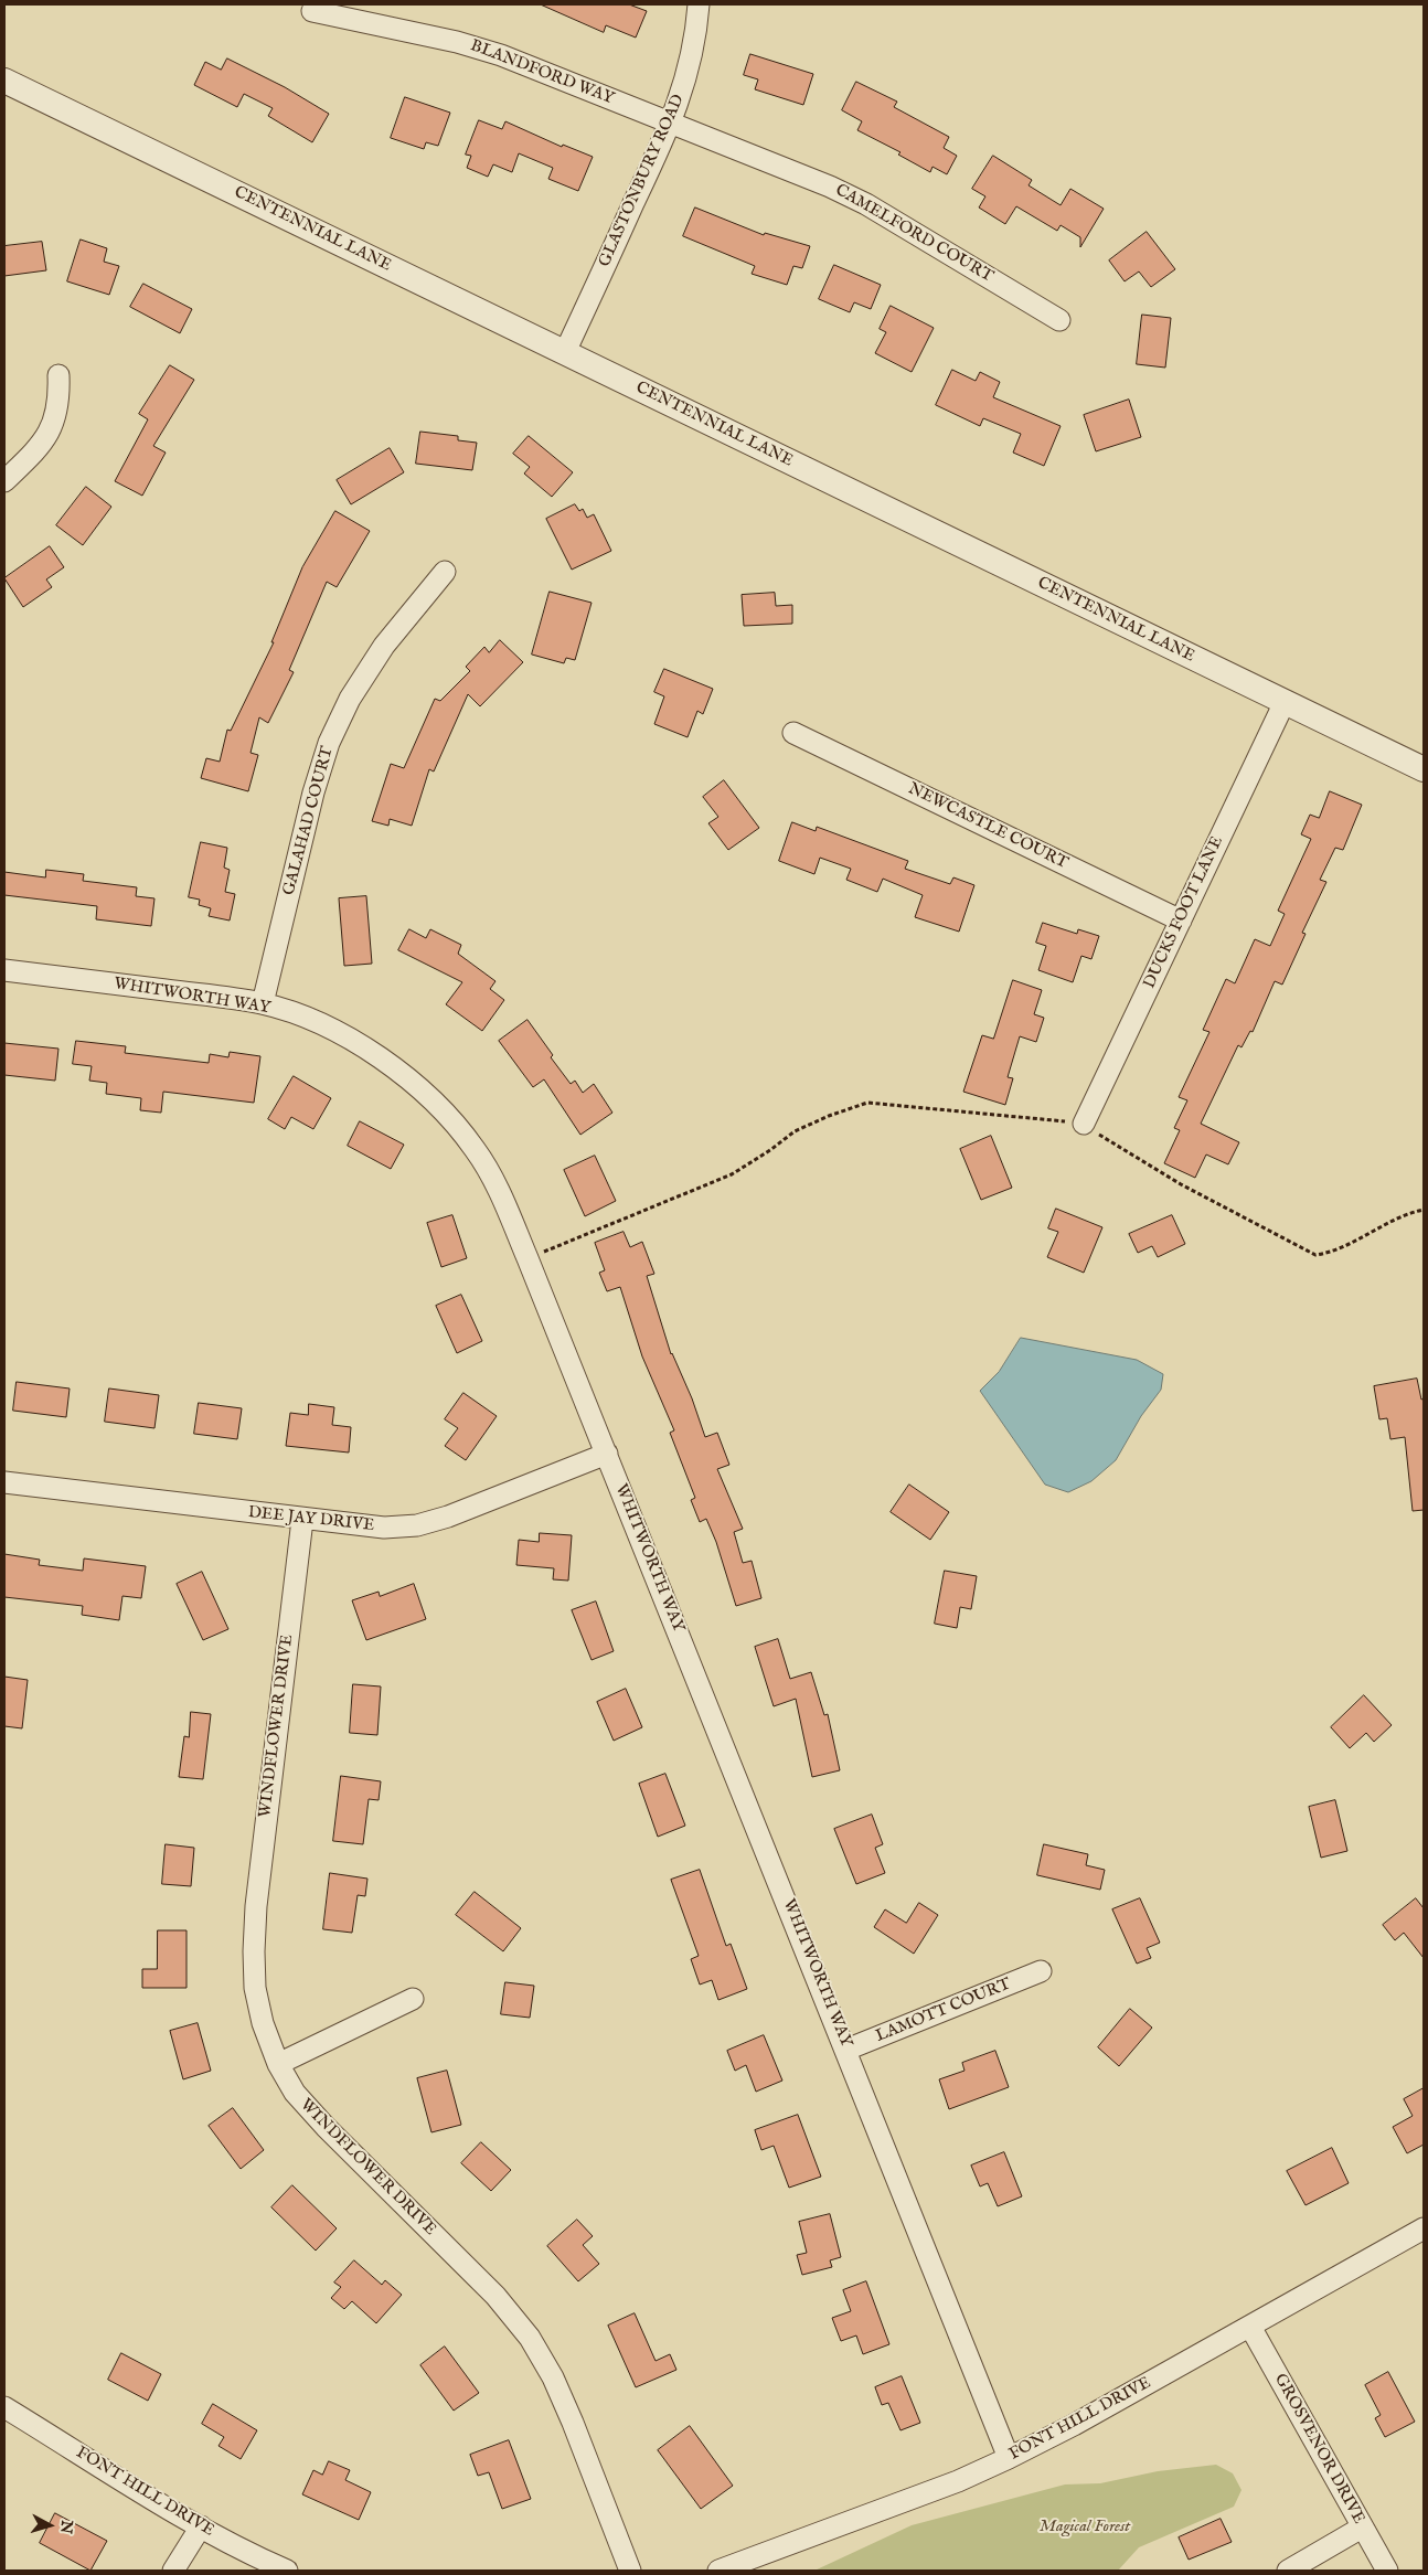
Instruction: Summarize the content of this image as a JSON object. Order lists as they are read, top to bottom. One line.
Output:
{"streets":{"street":["BLANDFORD WAY","GLASTONBURY ROAD","CENTENNIAL LANE","CAMELFORD COURT","GALAHAD COURT","NEWCASTLE COURT","DUCKS FOOT LANE","WHITWORTH WAY","DEE JAY DRIVE","WINDFLOWER DRIVE","LAMOTT COURT","FONT HILL DRIVE","GROSVENOR DRIVE"]},"crossings":[["BLANDFORD WAY","GLASTONBURY ROAD"],["BLANDFORD WAY","CAMELFORD COURT"],["GLASTONBURY ROAD","CENTENNIAL LANE"],["GLASTONBURY ROAD","CAMELFORD COURT"],["CENTENNIAL LANE","DUCKS FOOT LANE"],["GALAHAD COURT","WHITWORTH WAY"],["NEWCASTLE COURT","DUCKS FOOT LANE"],["WHITWORTH WAY","DEE JAY DRIVE"],["WHITWORTH WAY","LAMOTT COURT"],["WHITWORTH WAY","FONT HILL DRIVE"],["DEE JAY DRIVE","WINDFLOWER DRIVE"],["FONT HILL DRIVE","GROSVENOR DRIVE"]],"parks":["Magical Forest"],"north":"right"}
